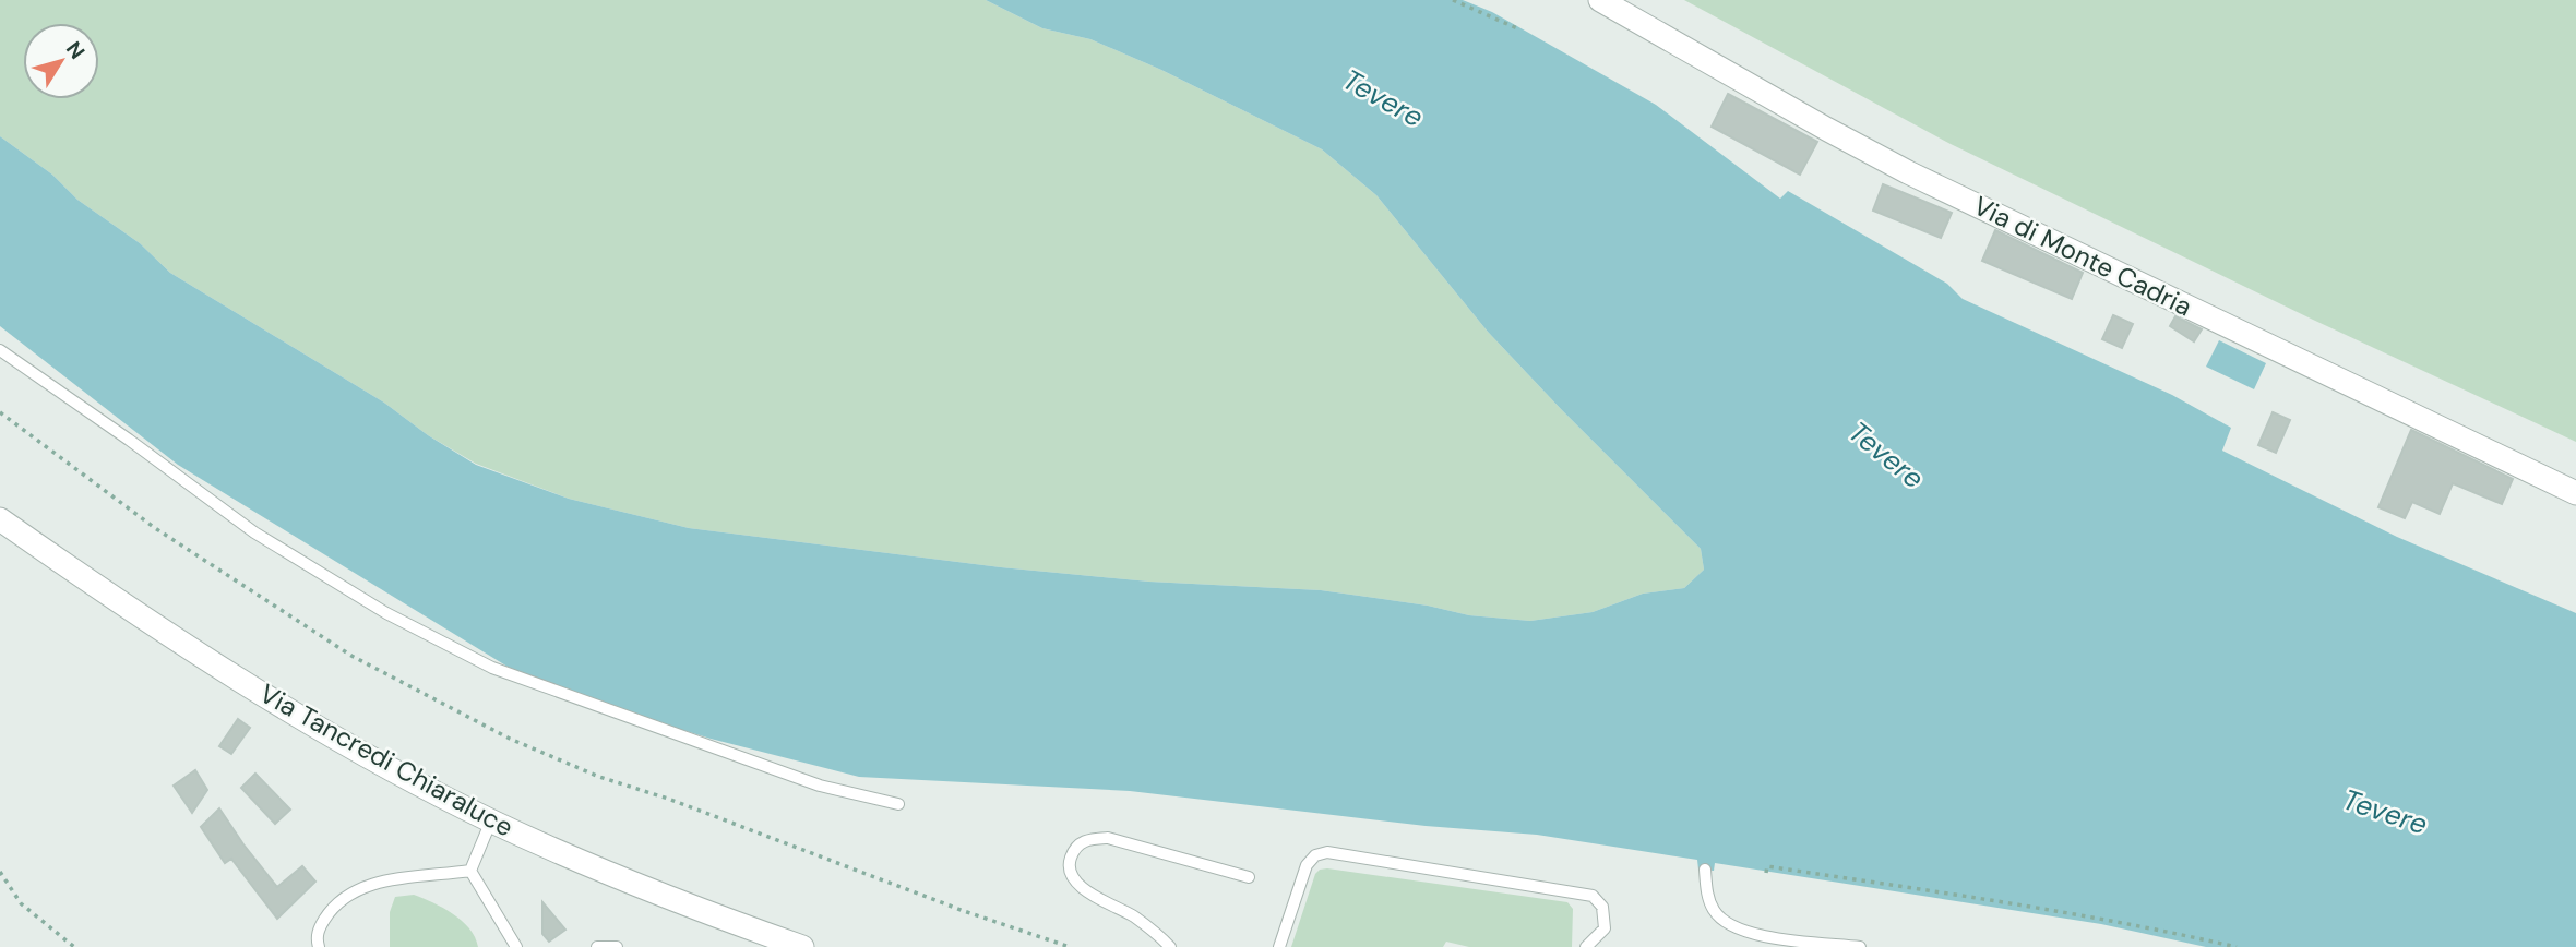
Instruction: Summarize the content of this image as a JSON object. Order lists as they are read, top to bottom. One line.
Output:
{"streets":{"street":["Via di Monte Cadria","Via Tancredi Chiaraluce"]},"water":["Tevere"],"north":"top right"}
